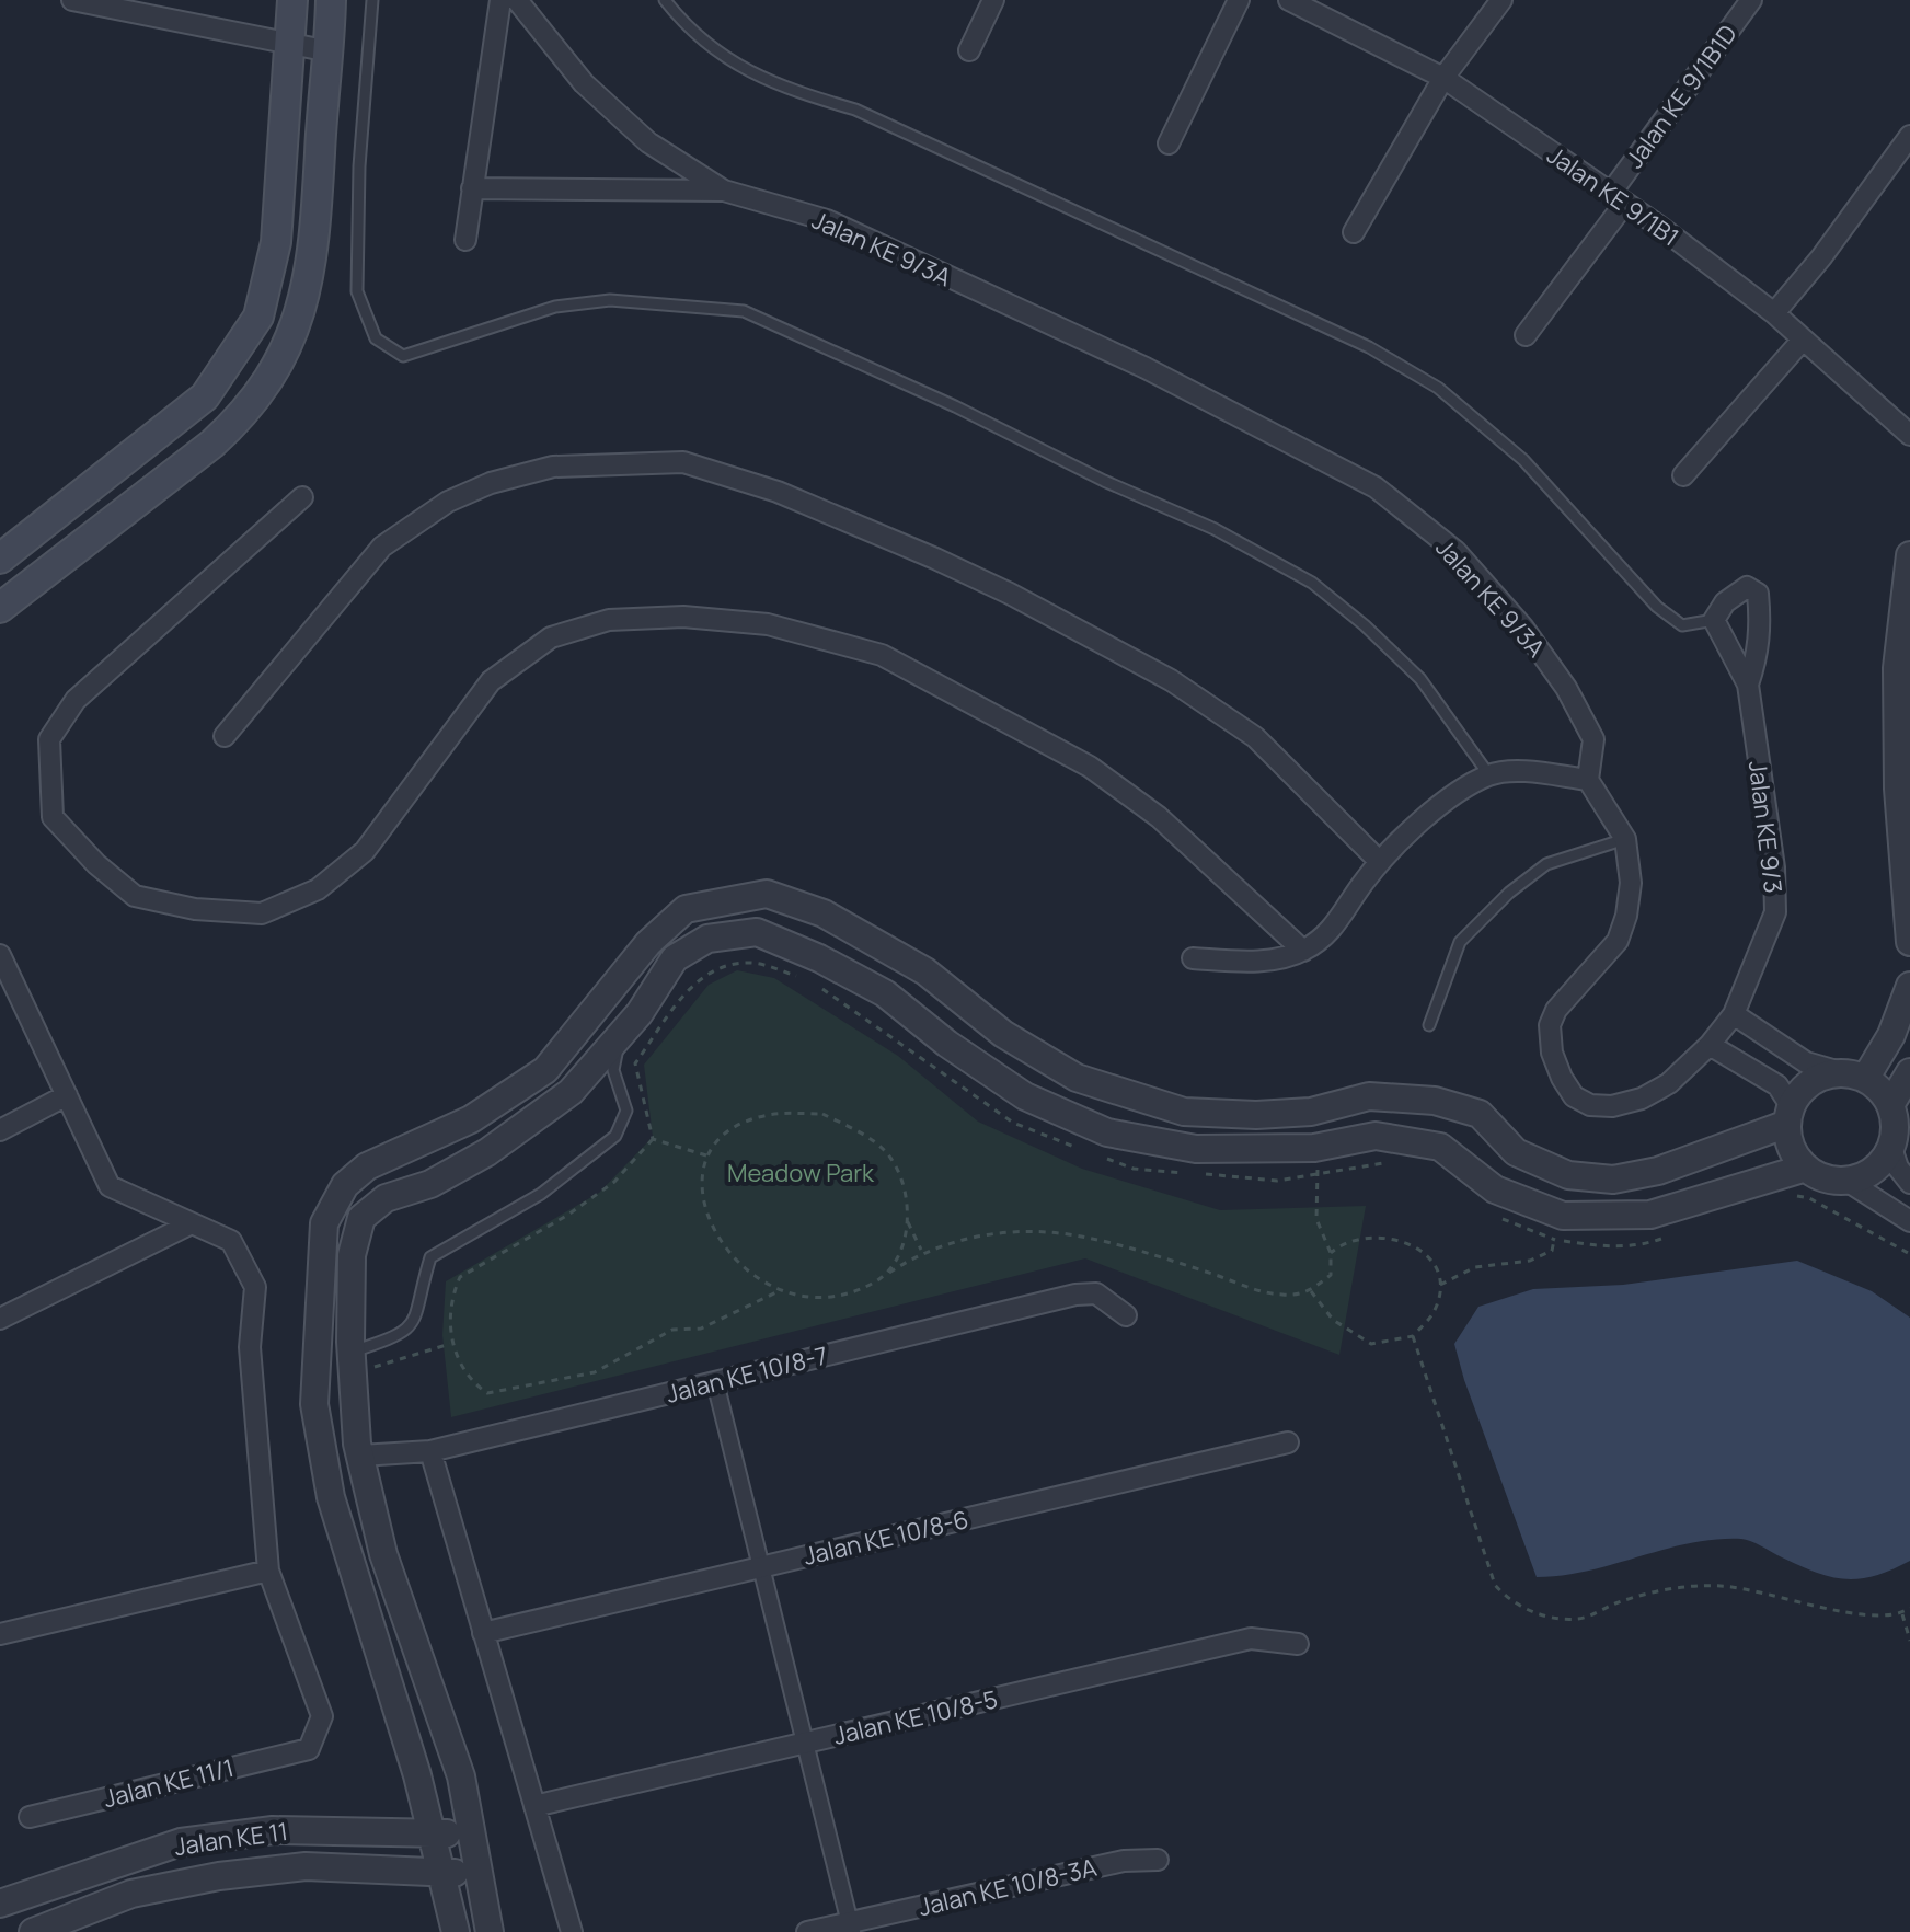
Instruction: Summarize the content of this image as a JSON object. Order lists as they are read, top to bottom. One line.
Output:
{"streets":{"street":["Jalan KE 9/1B1D","Jalan KE 9/1B1","Jalan KE 9/3A","Jalan KE 9/3","Jalan KE 10/8-7","Jalan KE 10/8-6","Jalan KE 10/8-5","Jalan KE 11/1","Jalan KE 11","Jalan KE 10/8-3A"]},"crossings":[["Jalan KE 9/1B1D","Jalan KE 9/1B1"]],"parks":["Meadow Park"]}
